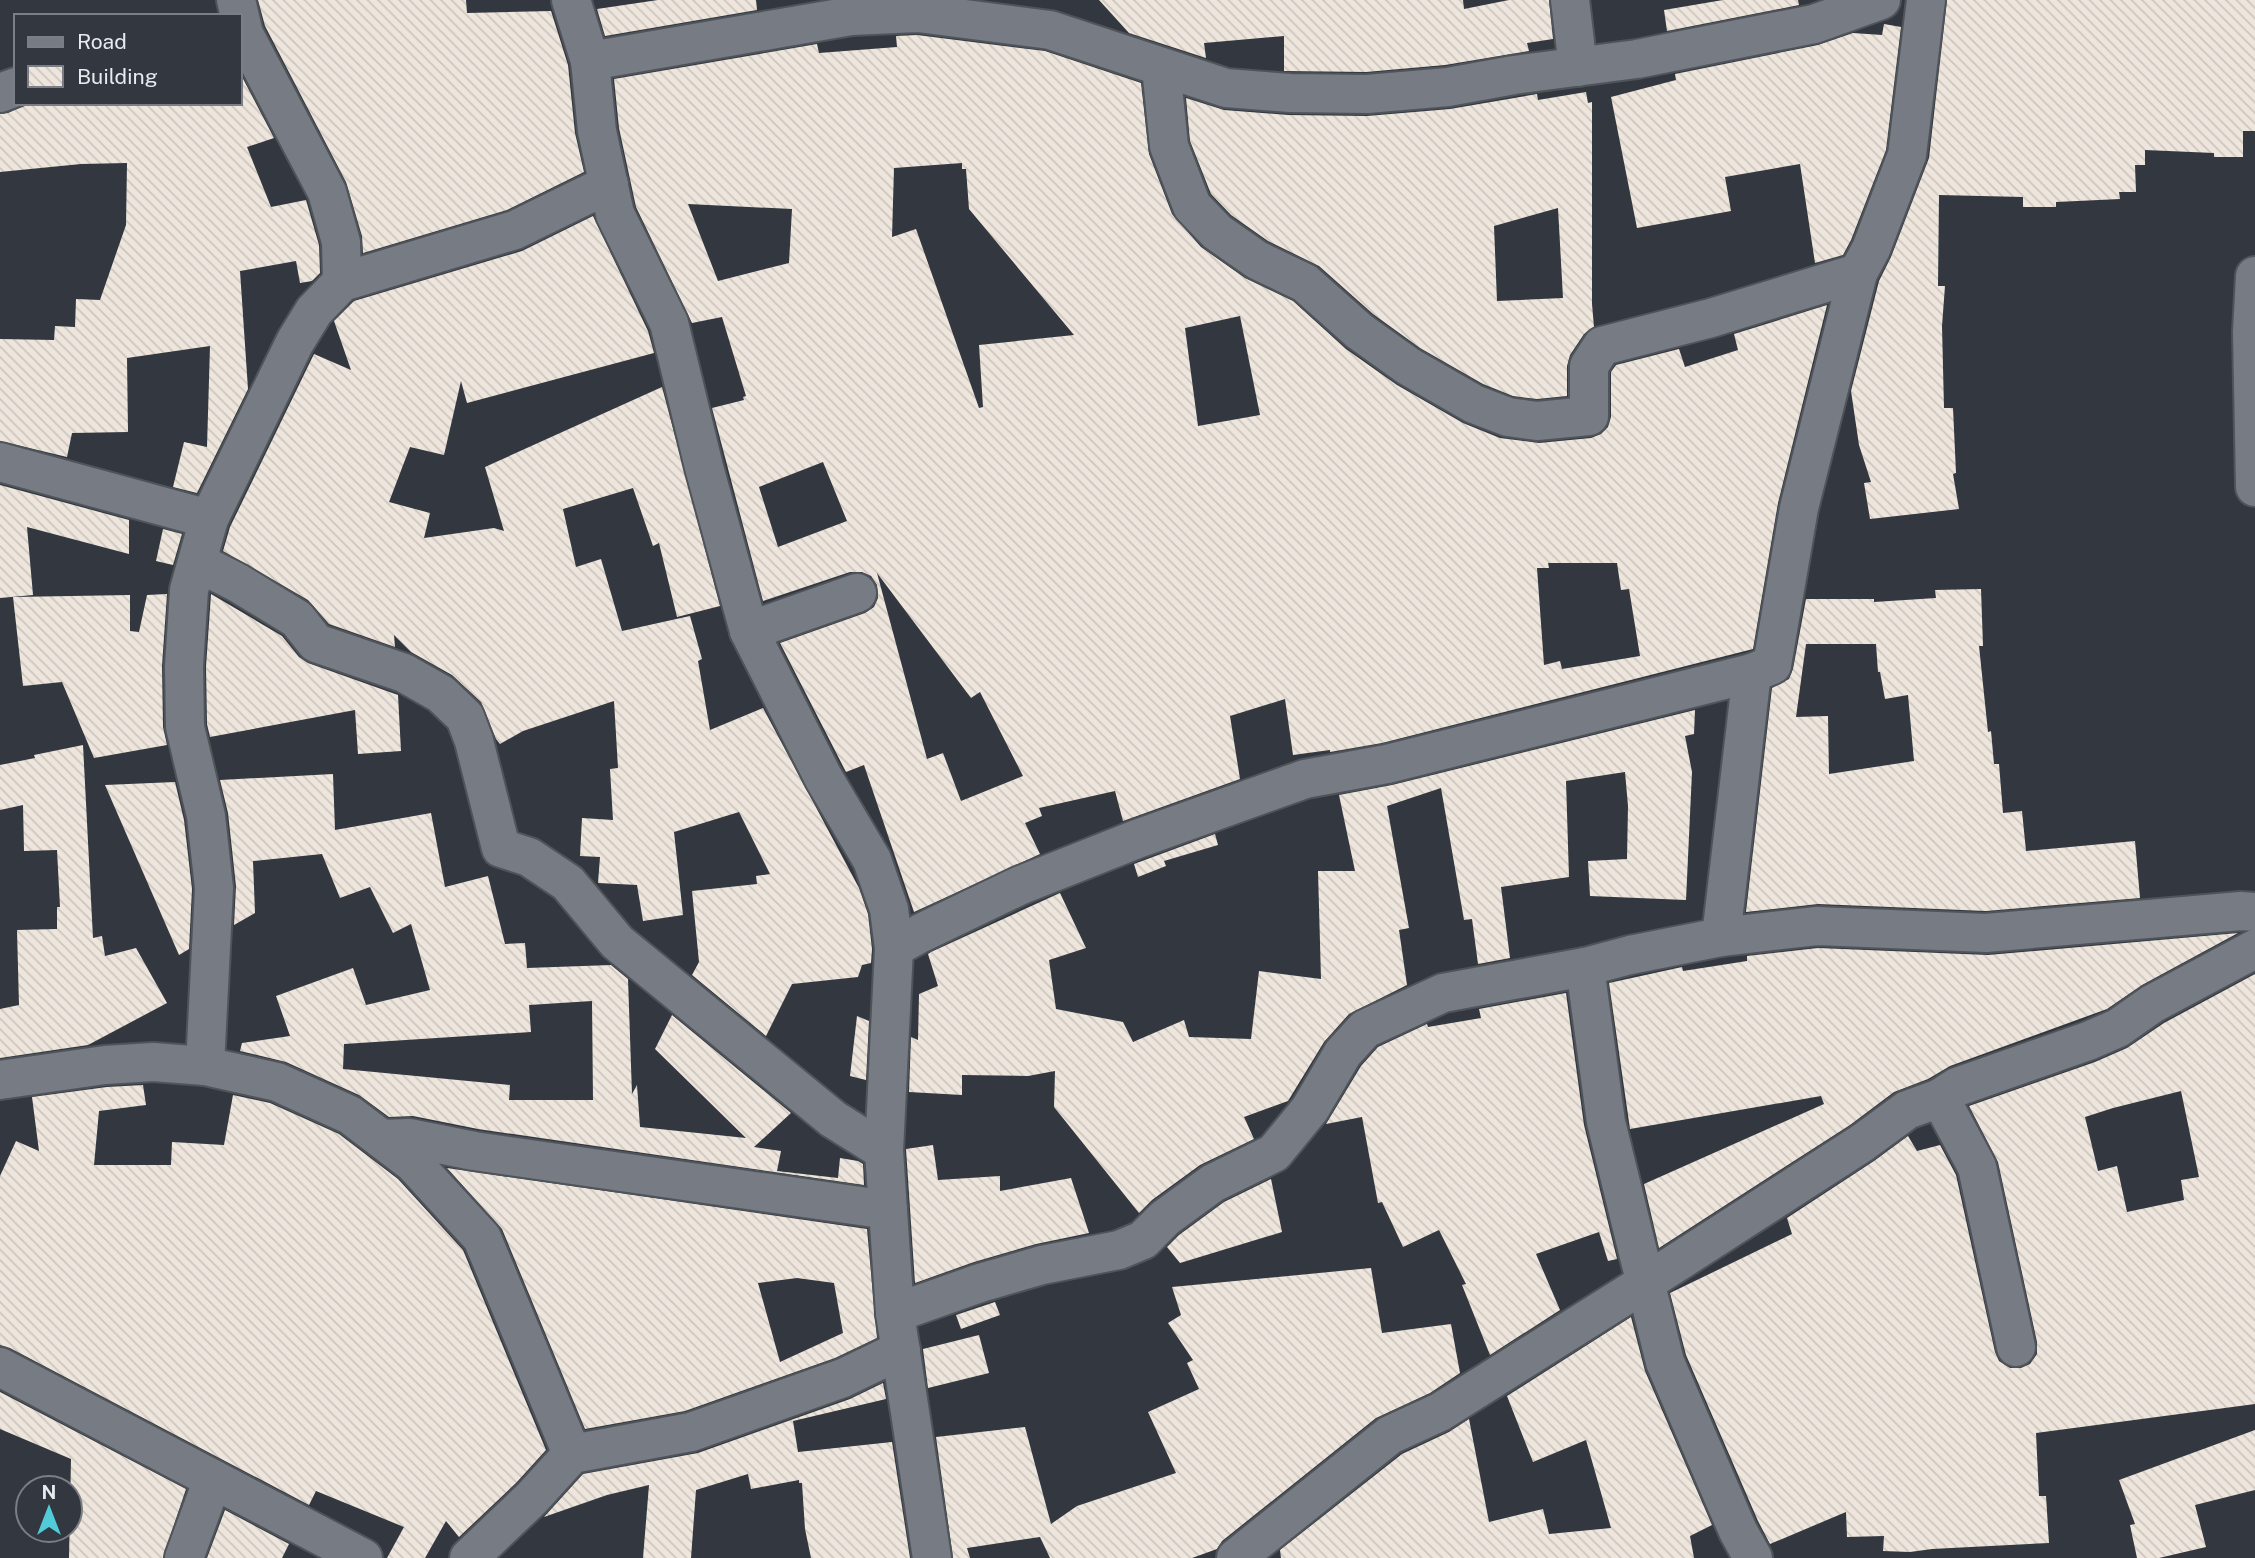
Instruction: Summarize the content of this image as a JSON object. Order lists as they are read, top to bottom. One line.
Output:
{"legend":["Road","Building"],"north":"top"}
